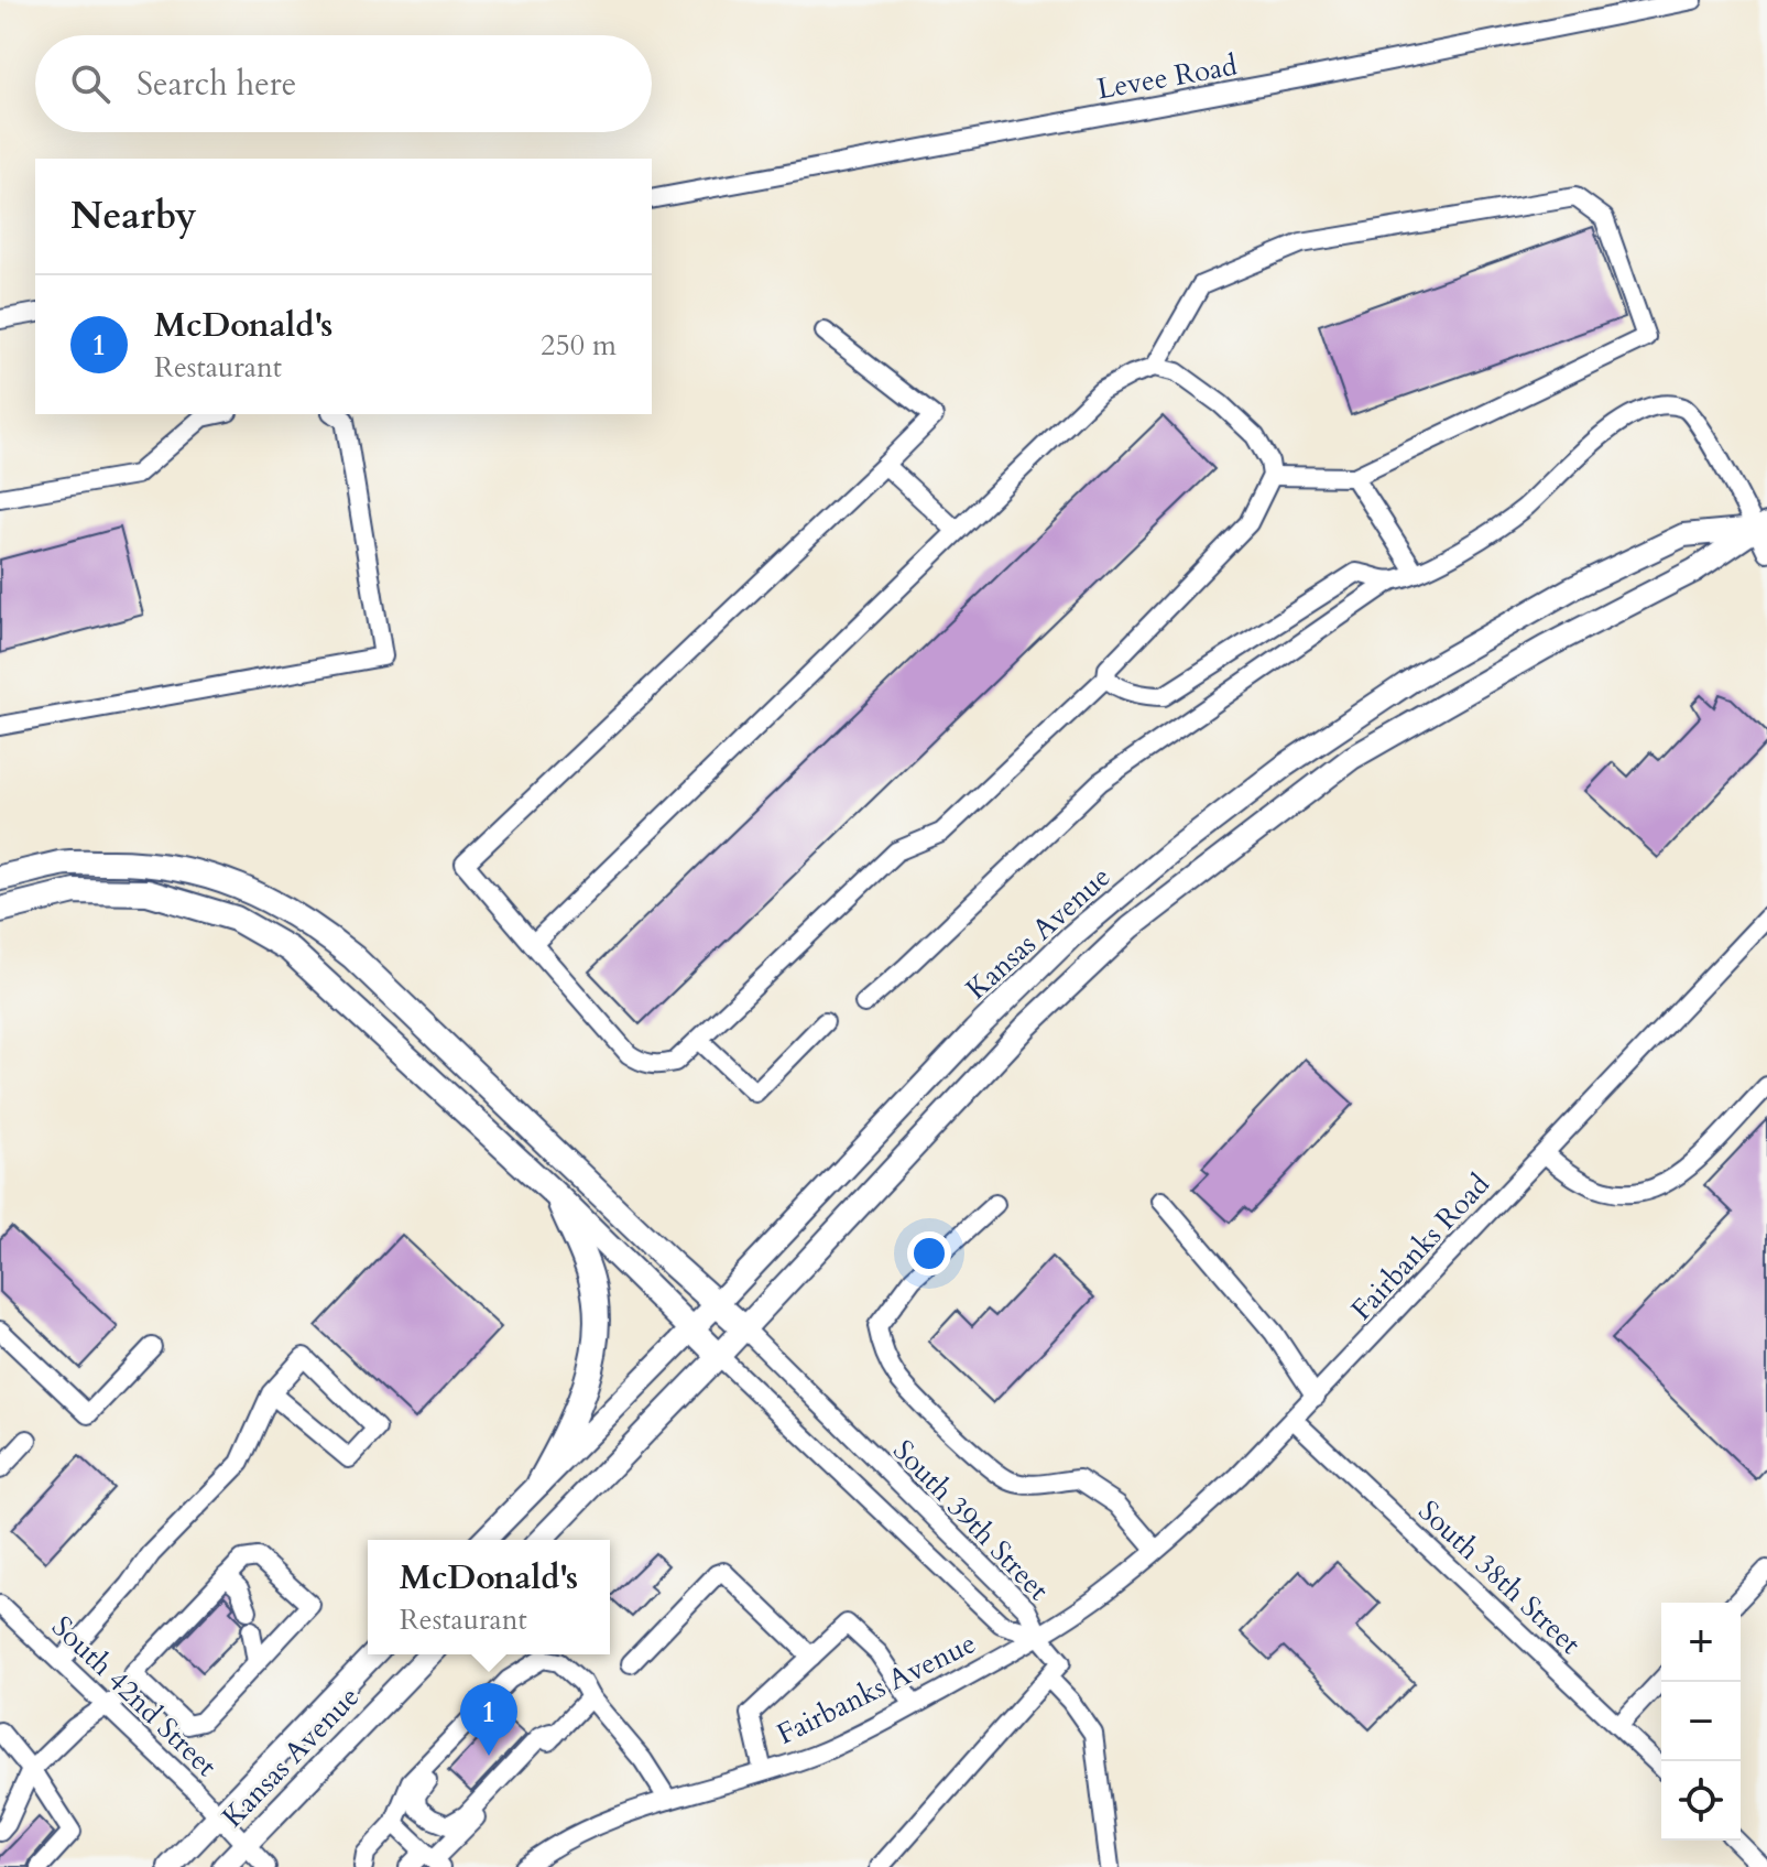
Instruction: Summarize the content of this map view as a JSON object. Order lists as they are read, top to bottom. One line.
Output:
{"streets":{"main road":["Kansas Avenue"],"street":["Levee Road","Fairbanks Road","South 39th Street","South 38th Street","Fairbanks Avenue","South 42nd Street"]},"crossings":[["Kansas Avenue","South 39th Street"],["Kansas Avenue","South 42nd Street"],["Fairbanks Road","South 38th Street"],["Fairbanks Road","Fairbanks Avenue"],["South 39th Street","Fairbanks Avenue"]],"page":{"search":"Search here","heading":"Nearby","list":[{"mark":"1","name":"McDonald's","note":"Restaurant","value":"250 m"}],"popup":["McDonald's","Restaurant"],"map_buttons":["+","−"],"pins":"1"}}
